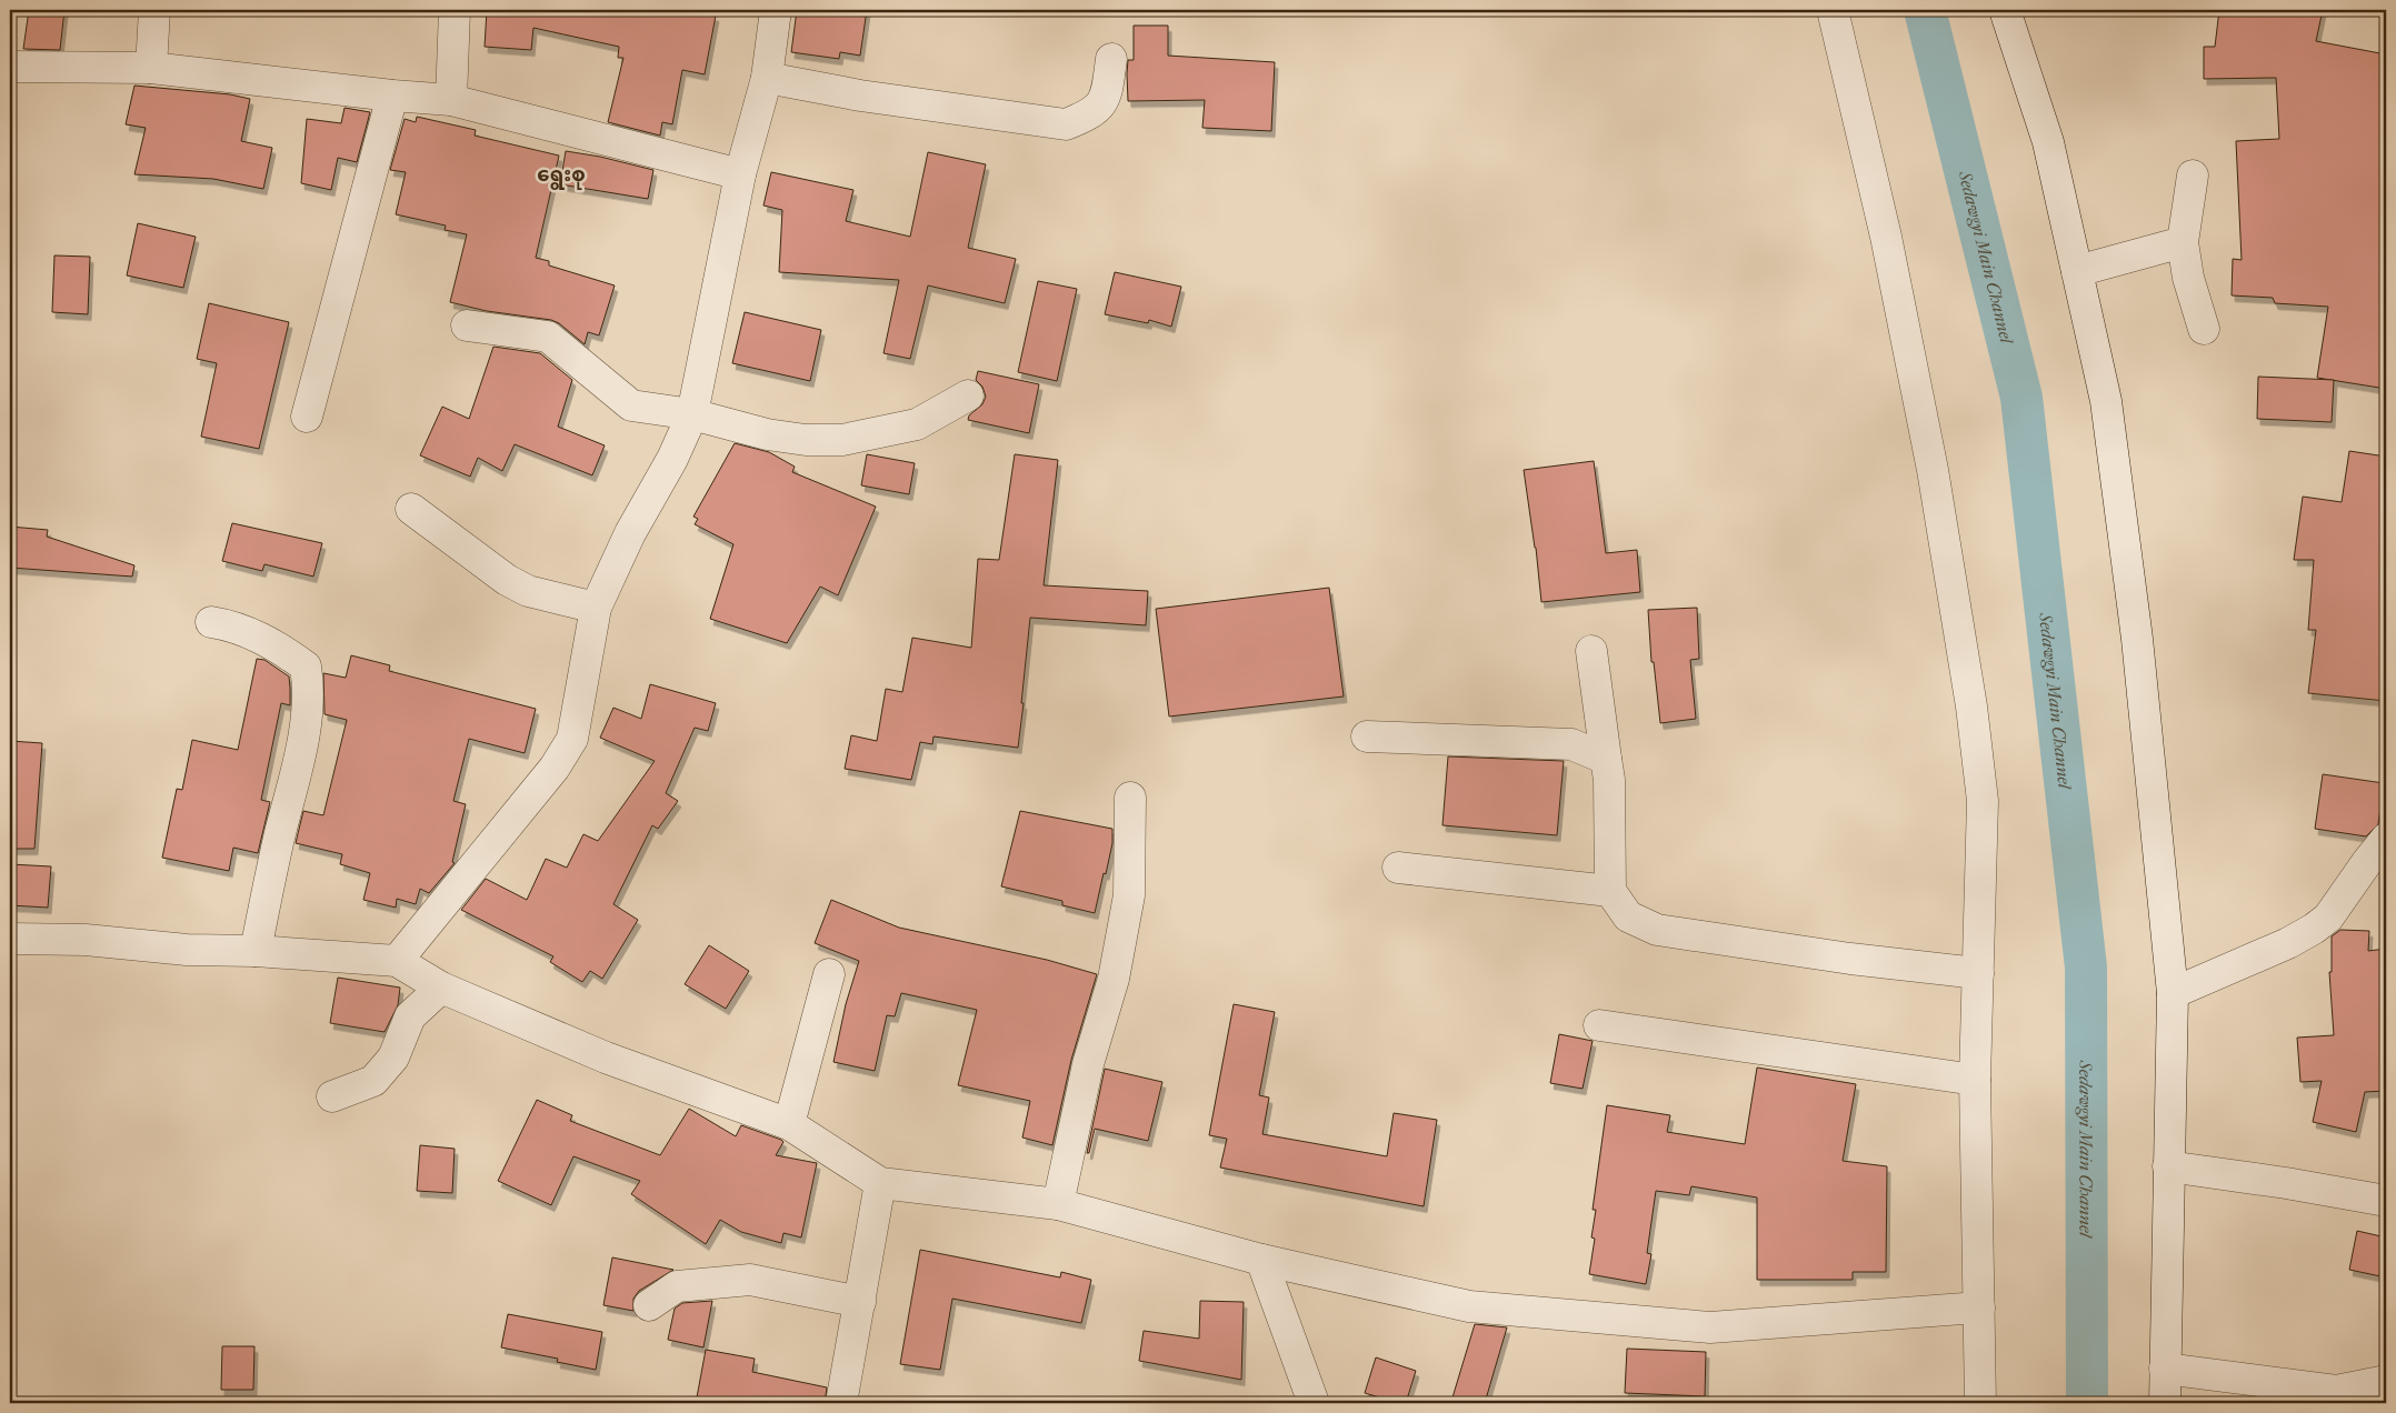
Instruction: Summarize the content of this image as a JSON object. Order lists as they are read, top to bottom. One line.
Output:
{"districts":["ရွေးစု"],"water":["Sedawgyi Main Channel"]}
